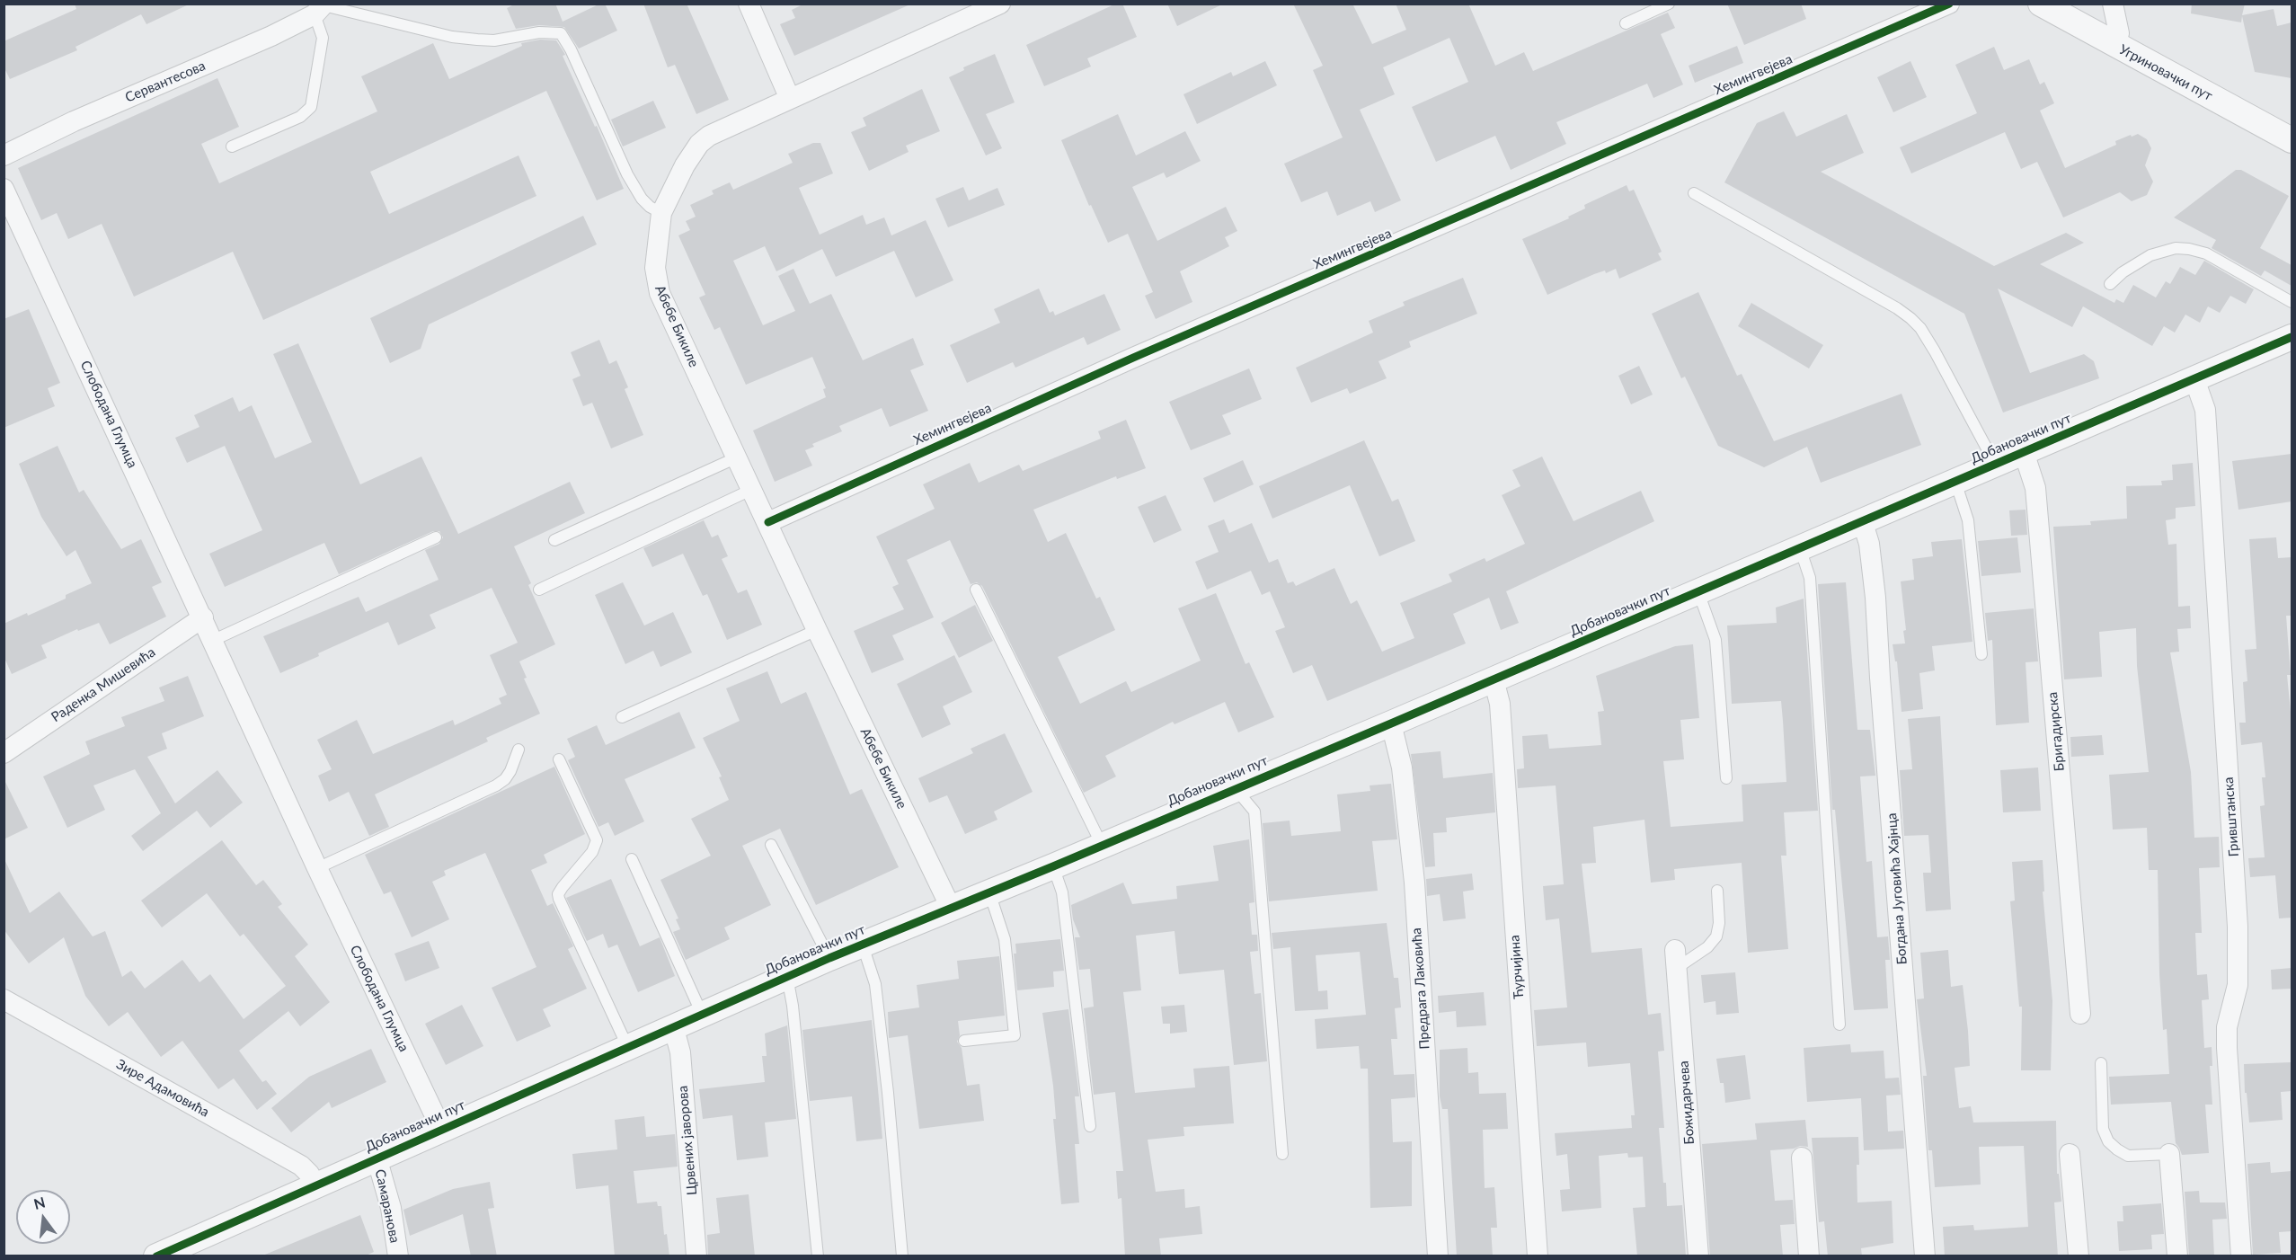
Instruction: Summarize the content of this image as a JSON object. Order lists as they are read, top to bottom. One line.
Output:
{"streets":{"street":["Угриновачки пут","Хемингвејева","Сервантесова","Абебе Бикиле","Слободана Глумца","Добановачки пут","Раденка Мишевића","Бригадирска","Гривштанска","Богдана Југовића Хајнца","Ћурчијина","Предрага Лаковића","Зире Адамовића","Божидарчева","Црвених јаворова","Самаранова"]},"crossings":[["Хемингвејева","Абебе Бикиле"],["Абебе Бикиле","Добановачки пут"],["Слободана Глумца","Добановачки пут"],["Слободана Глумца","Раденка Мишевића"],["Добановачки пут","Бригадирска"],["Добановачки пут","Гривштанска"],["Добановачки пут","Богдана Југовића Хајнца"],["Добановачки пут","Ћурчијина"],["Добановачки пут","Предрага Лаковића"],["Добановачки пут","Зире Адамовића"],["Добановачки пут","Црвених јаворова"],["Добановачки пут","Самаранова"]],"north":"top"}
